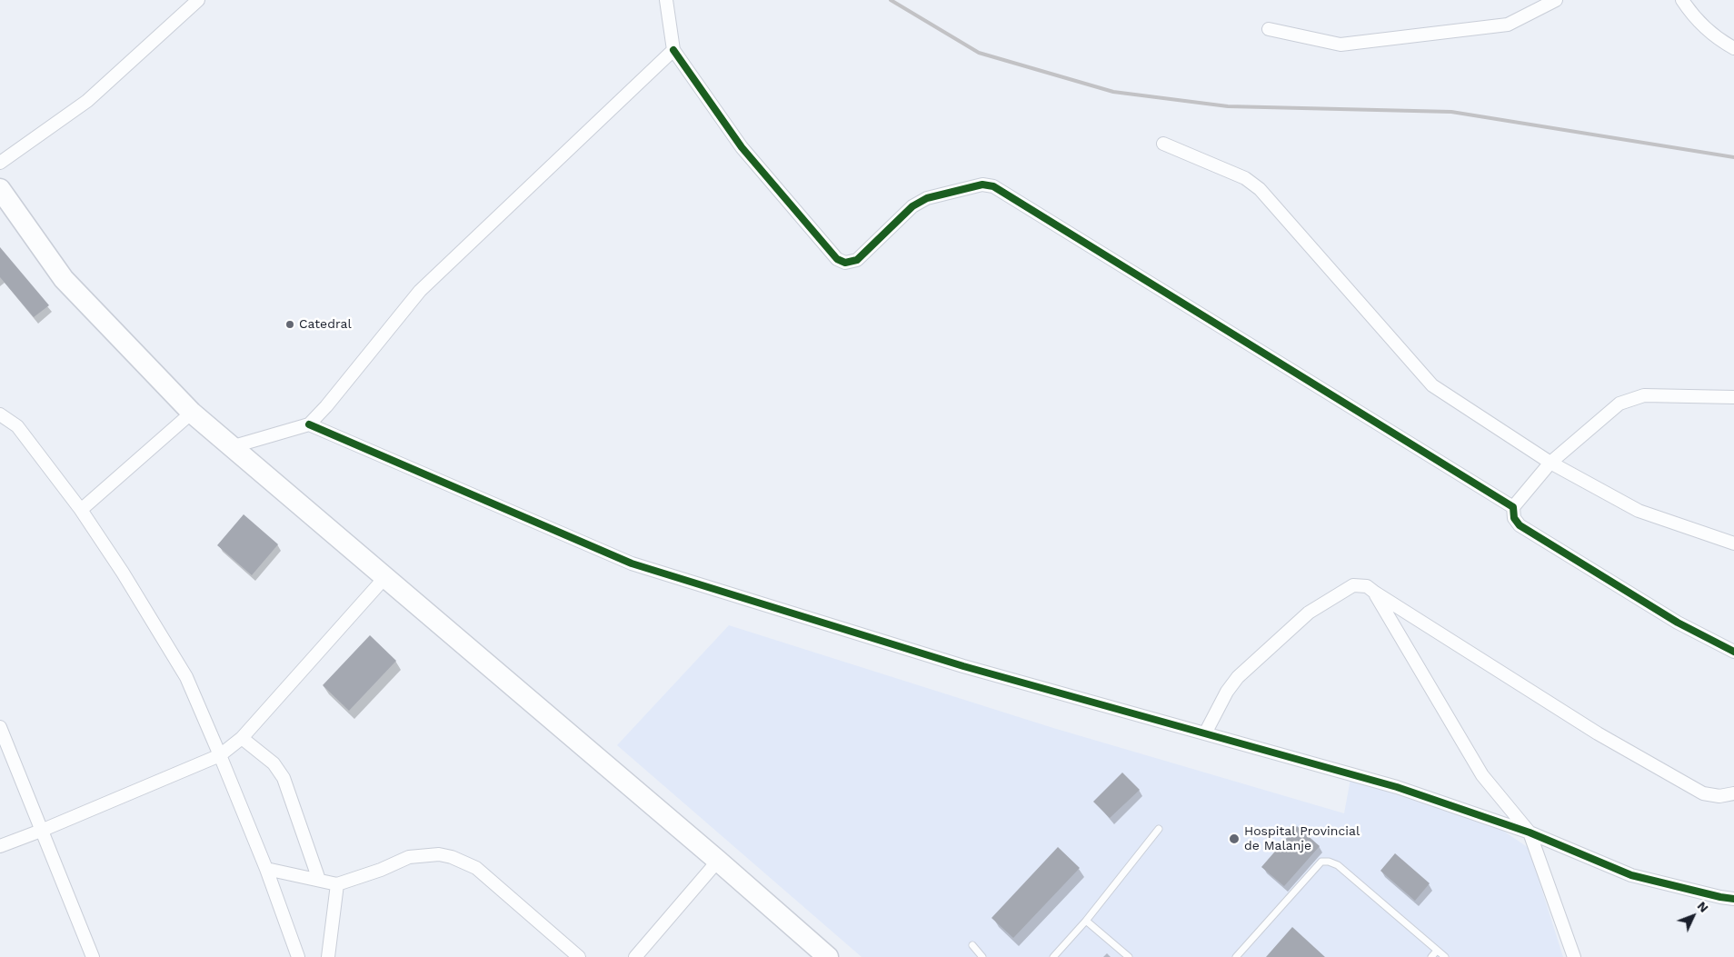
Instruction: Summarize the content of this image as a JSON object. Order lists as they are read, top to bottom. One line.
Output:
{"places":["Catedral","Hospital Provincial de Malanje"],"north":"top right"}
